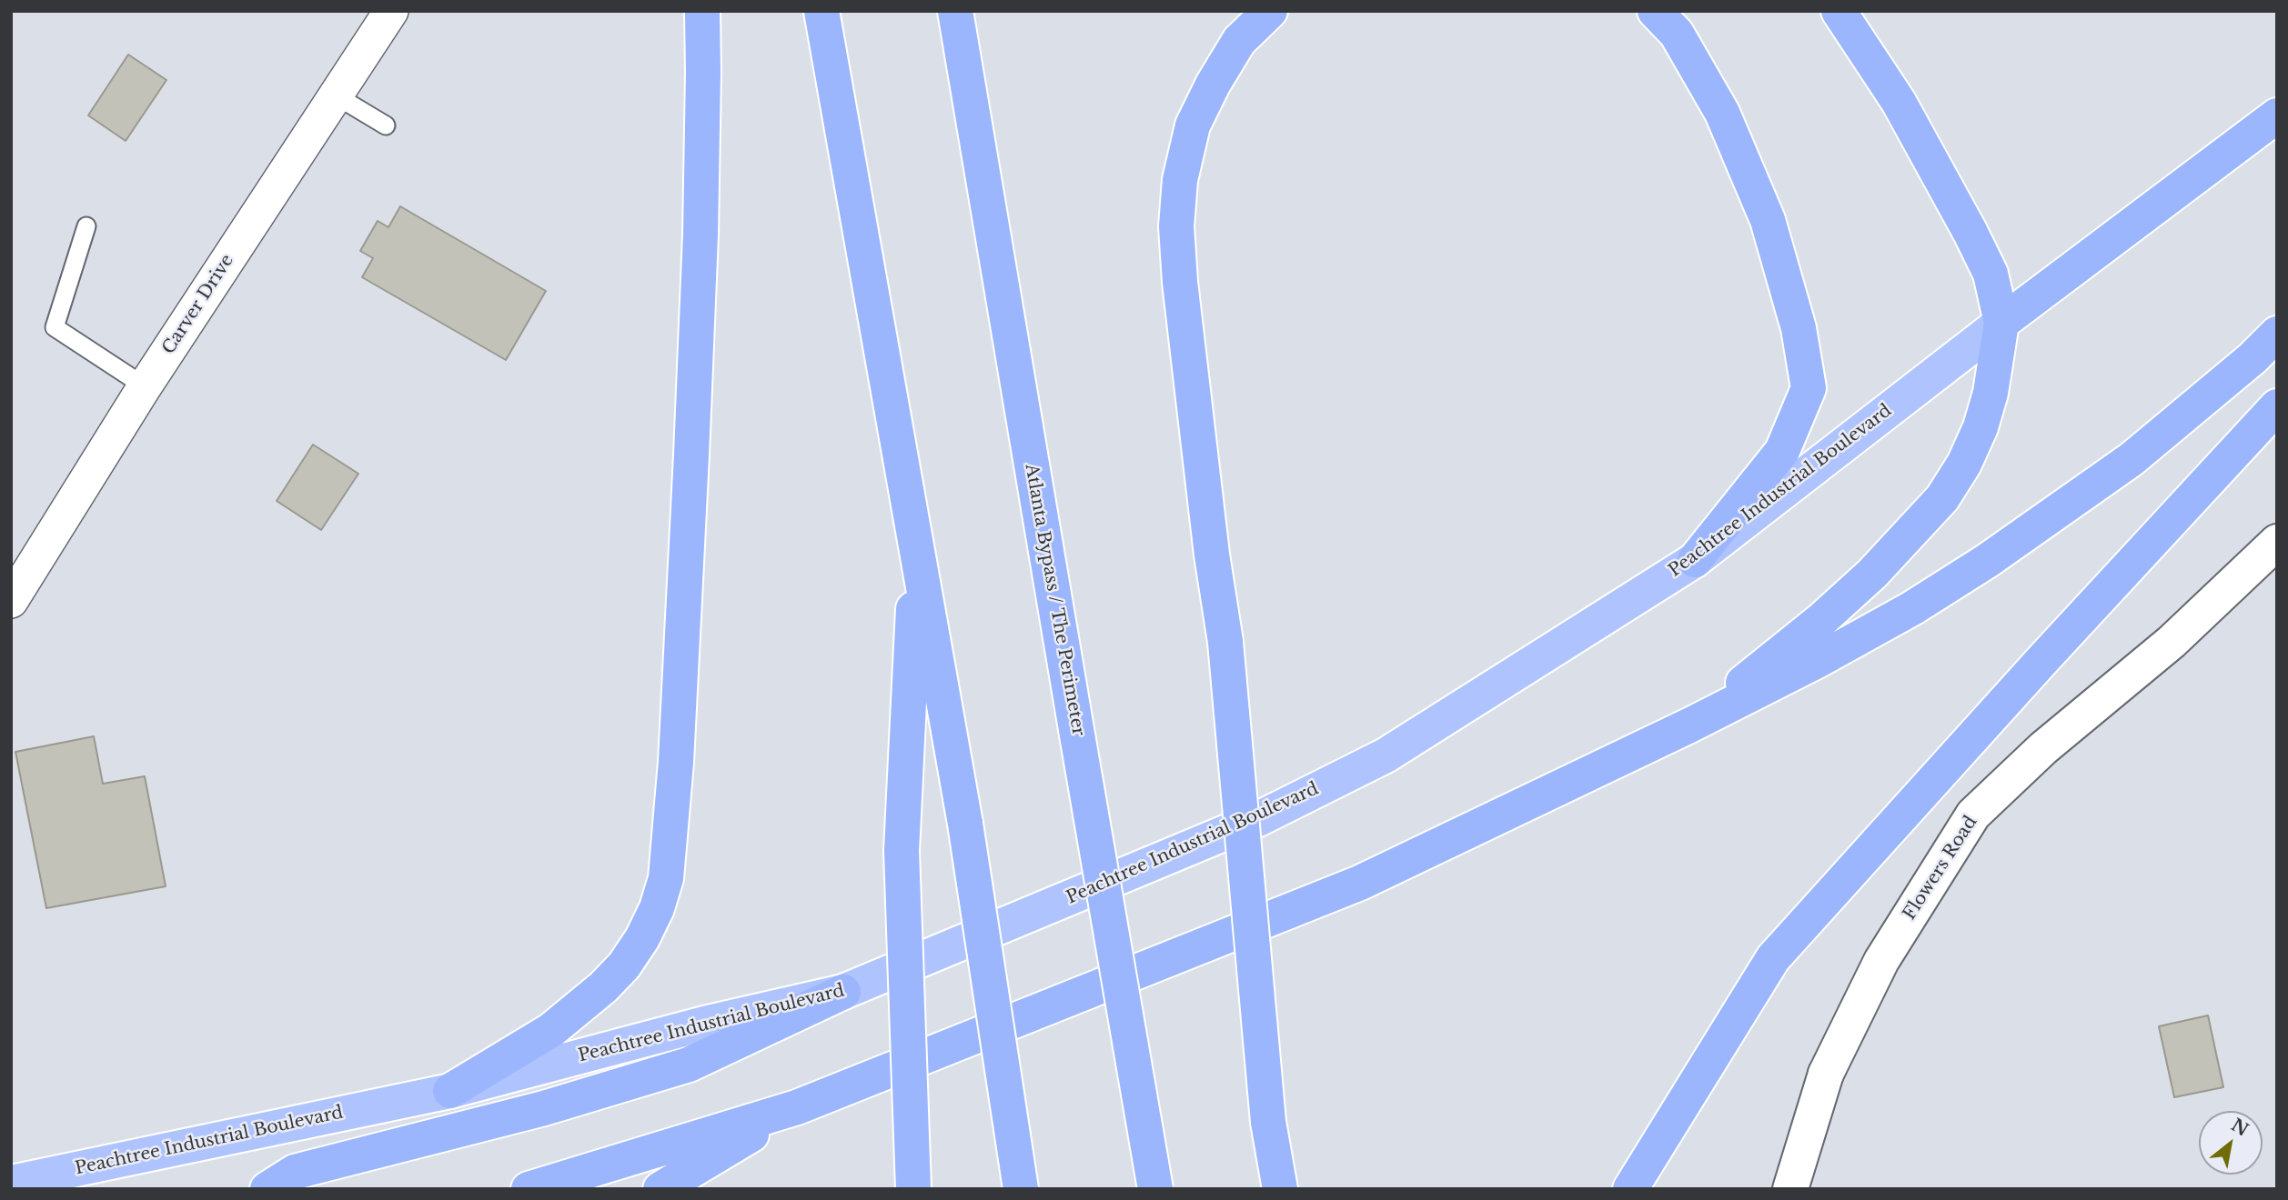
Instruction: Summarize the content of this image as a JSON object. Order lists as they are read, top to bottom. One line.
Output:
{"streets":{"highway":["Peachtree Industrial Boulevard","Atlanta Bypass / The Perimeter"],"main road":["Flowers Road"],"street":["Carver Drive"]},"north":"top right"}
